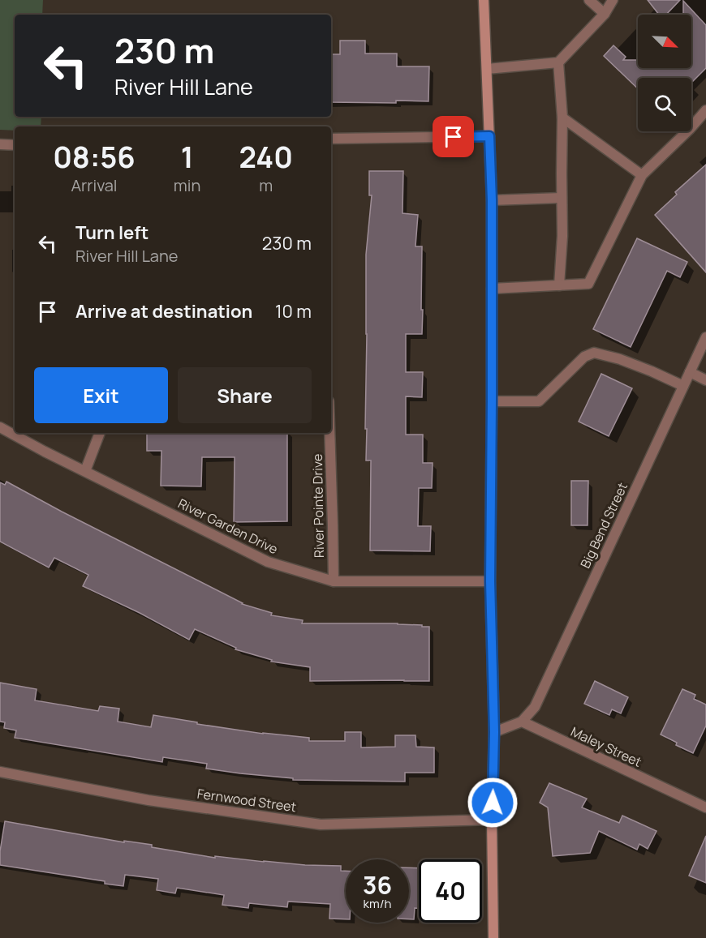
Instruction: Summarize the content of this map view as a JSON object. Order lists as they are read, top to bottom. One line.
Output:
{"streets":{"street":["River Pointe Drive","Big Bend Street","River Garden Drive","Maley Street","Fernwood Street"]},"crossings":[["River Pointe Drive","River Garden Drive"],["Big Bend Street","Maley Street"]],"north":"bottom right","page":{"turn":["230 m","River Hill Lane"],"eta":["08:56","Arrival","1","min","240","m"],"list":[{"name":"Turn left","note":"River Hill Lane","value":"230 m"},{"name":"Arrive at destination","value":"10 m"}],"buttons":["Exit","Share"],"speed":"36 km/h","limit":"40"}}
